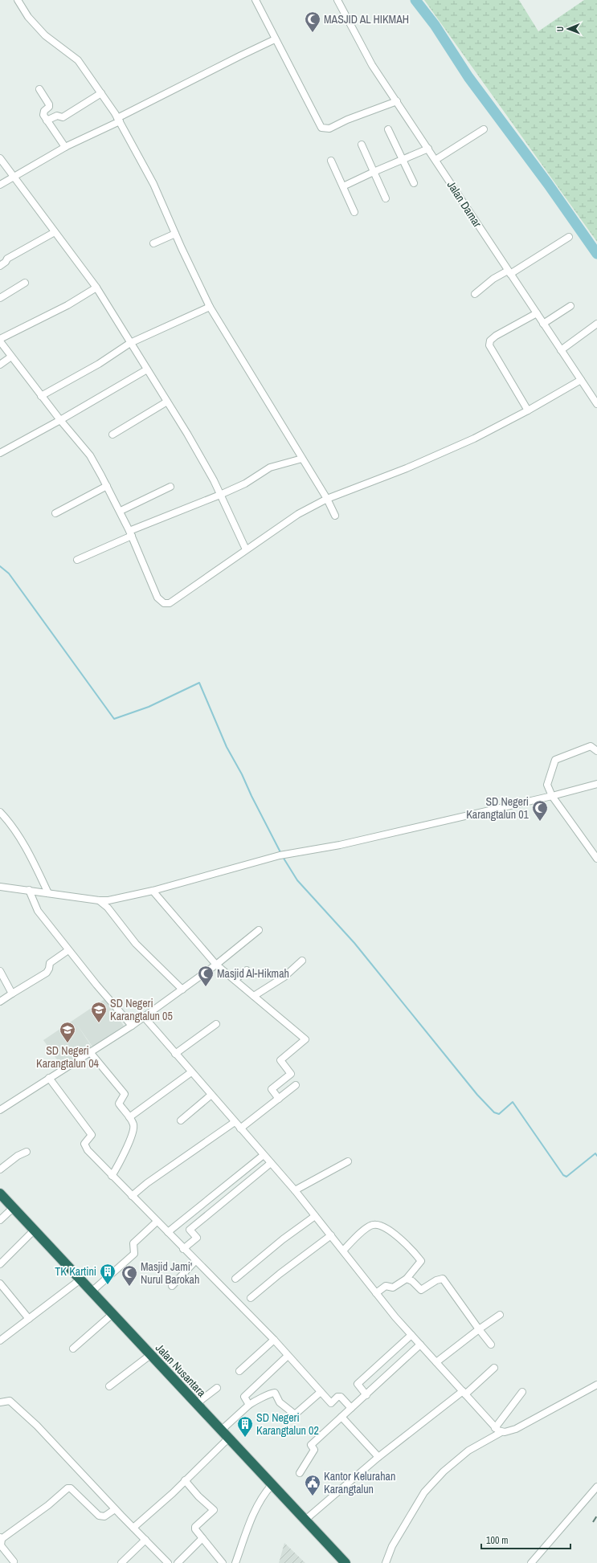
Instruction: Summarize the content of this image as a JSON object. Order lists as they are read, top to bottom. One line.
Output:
{"streets":{"highway":["Jalan Nusantara"],"street":["Jalan Damar"]},"places":{"mosque":["MASJID AL HIKMAH","SD Negeri Karangtalun 01","Masjid Al-Hikmah","Masjid Jami' Nurul Barokah"],"school or university":["SD Negeri Karangtalun 05","SD Negeri Karangtalun 04"],"building":["TK Kartini","SD Negeri Karangtalun 02"],"public building":["Kantor Kelurahan Karangtalun"]},"scale_bar":"100 m","north":"left"}
